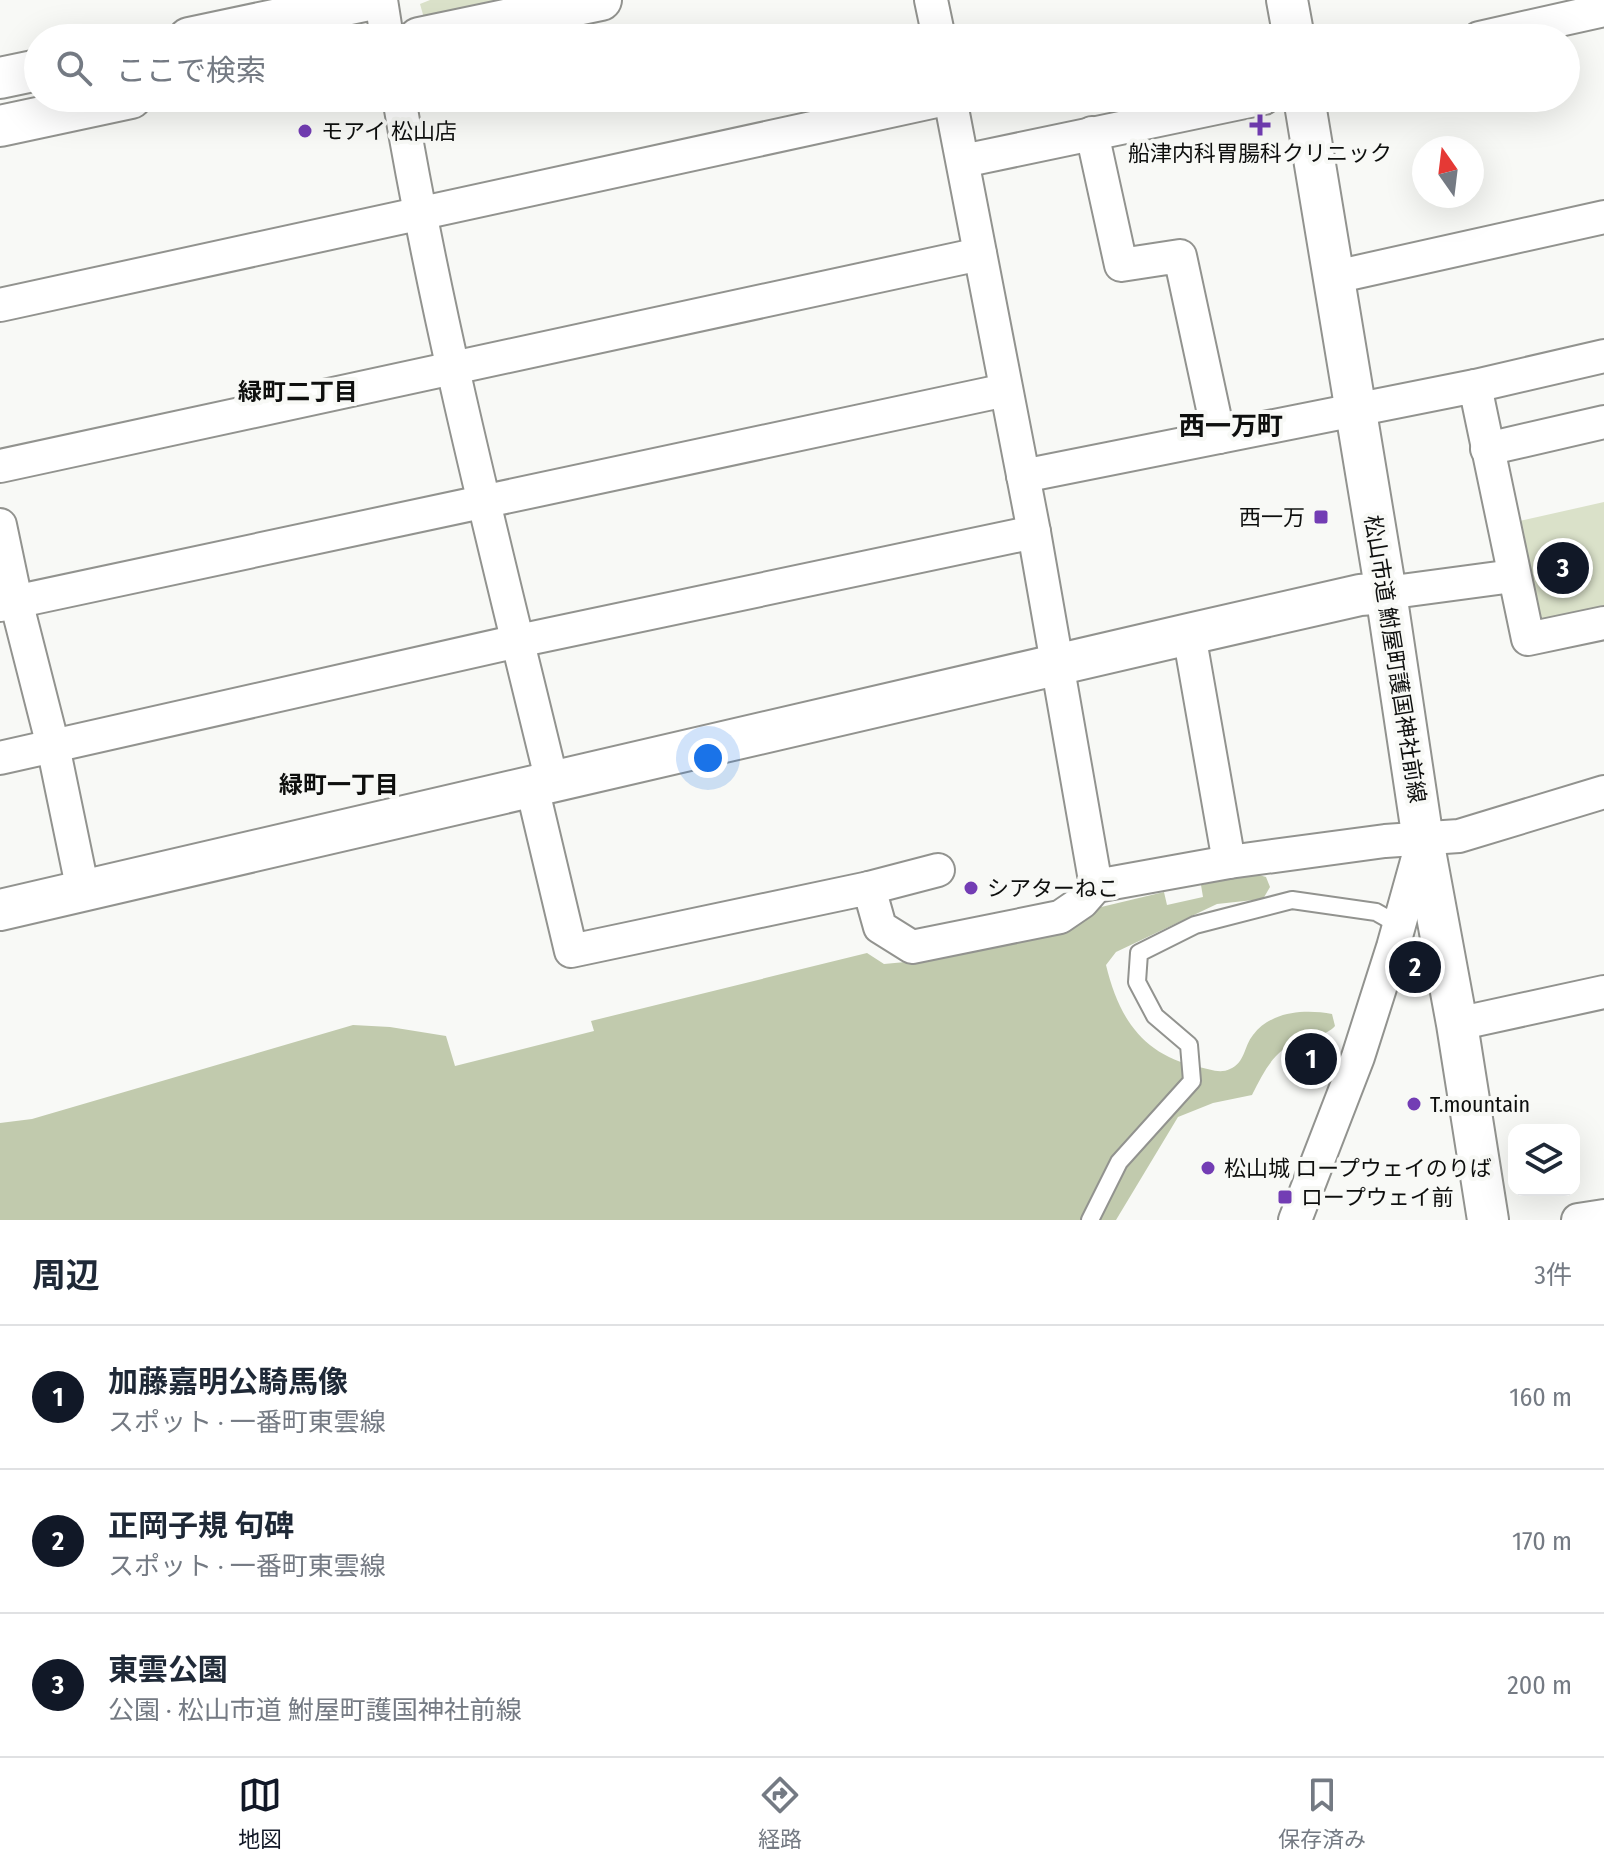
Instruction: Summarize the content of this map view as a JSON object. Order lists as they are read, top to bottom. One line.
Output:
{"streets":{"street":["松山市道 鮒屋町護国神社前線"]},"districts":["緑町二丁目","西一万町","緑町一丁目"],"places":{"health":["船津内科胃腸科クリニック"],"other":["モアイ 松山店","シアターねこ","T.mountain","松山城 ロープウェイのりば"],"transit":["西一万","ロープウェイ前"]},"north":"top","page":{"search":"ここで検索","pins":["3","2","1"],"heading":["周辺","3件"],"list":[{"mark":"1","name":"加藤嘉明公騎馬像","note":"スポット · 一番町東雲線","value":"160 m"},{"mark":"2","name":"正岡子規 句碑","note":"スポット · 一番町東雲線","value":"170 m"},{"mark":"3","name":"東雲公園","note":"公園 · 松山市道 鮒屋町護国神社前線","value":"200 m"}],"nav":["地図","経路","保存済み"]}}
